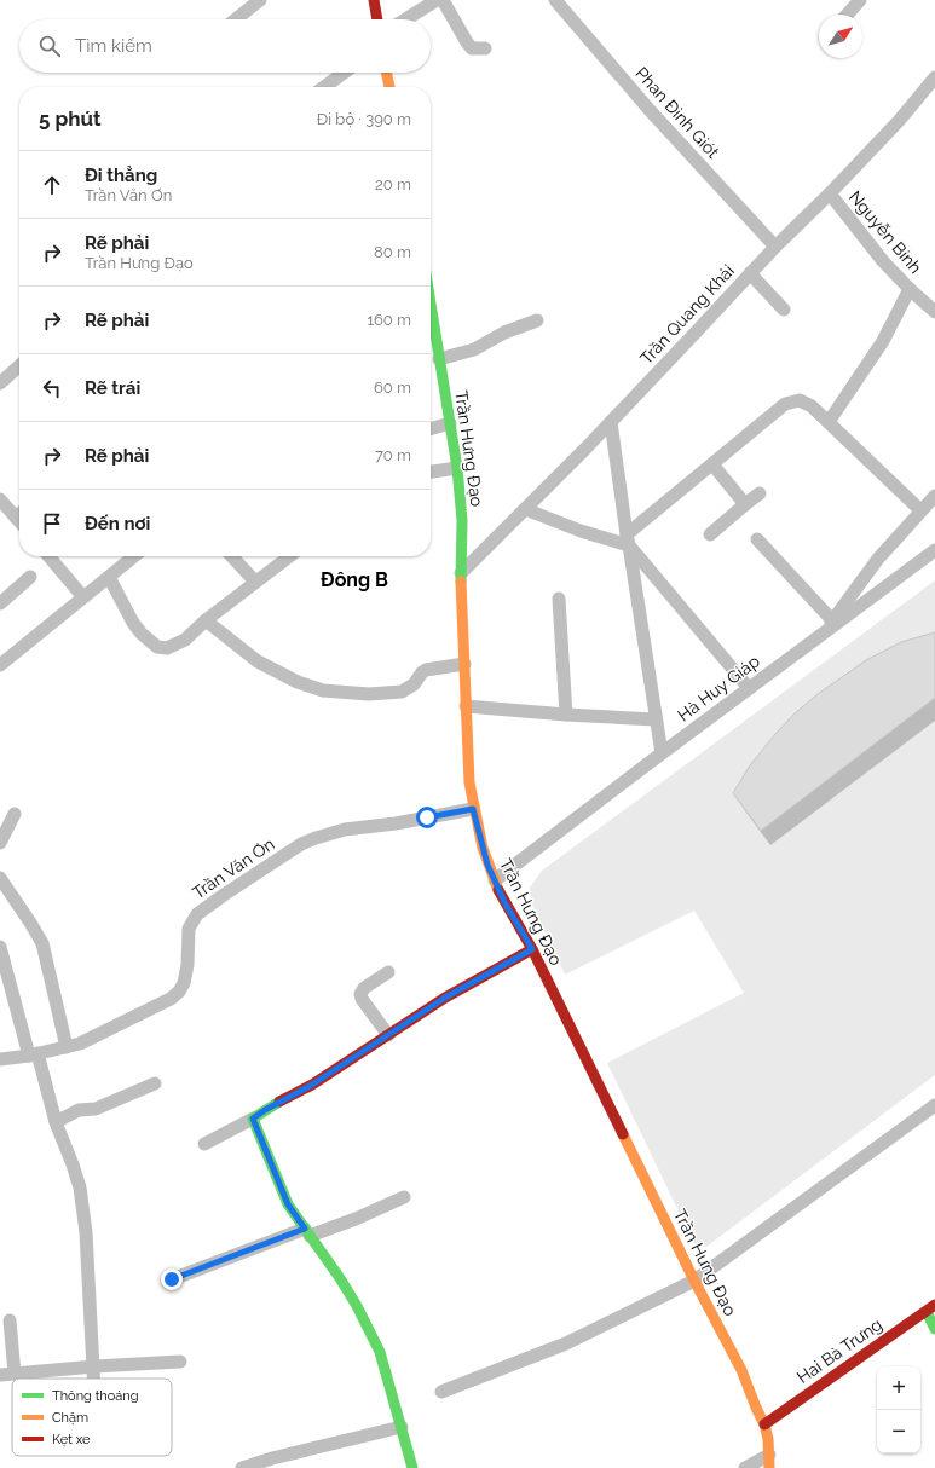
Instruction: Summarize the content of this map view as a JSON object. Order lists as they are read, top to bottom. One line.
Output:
{"streets":{"main road":["Trần Hưng Đạo","Hai Bà Trưng"],"street":["Phan Đình Giót","Nguyễn Bính","Trần Quang Khải","Hà Huy Giáp","Trần Văn Ơn"]},"crossings":[["Phan Đình Giót","Trần Quang Khải"],["Nguyễn Bính","Trần Quang Khải"],["Trần Quang Khải","Trần Hưng Đạo"],["Trần Hưng Đạo","Hà Huy Giáp"],["Trần Hưng Đạo","Trần Văn Ơn"],["Trần Hưng Đạo","Hai Bà Trưng"]],"districts":["Đông B"],"legend":["Thông thoáng","Chậm","Kẹt xe"],"north":"top right","page":{"search":"Tìm kiếm","heading":["5 phút","Đi bộ · 390 m"],"list":[["Đi thẳng","Trần Văn Ơn","20 m"],["Rẽ phải","Trần Hưng Đạo","80 m"],["Rẽ phải","160 m"],["Rẽ trái","60 m"],["Rẽ phải","70 m"],"Đến nơi"],"map_buttons":["+","−"]}}
